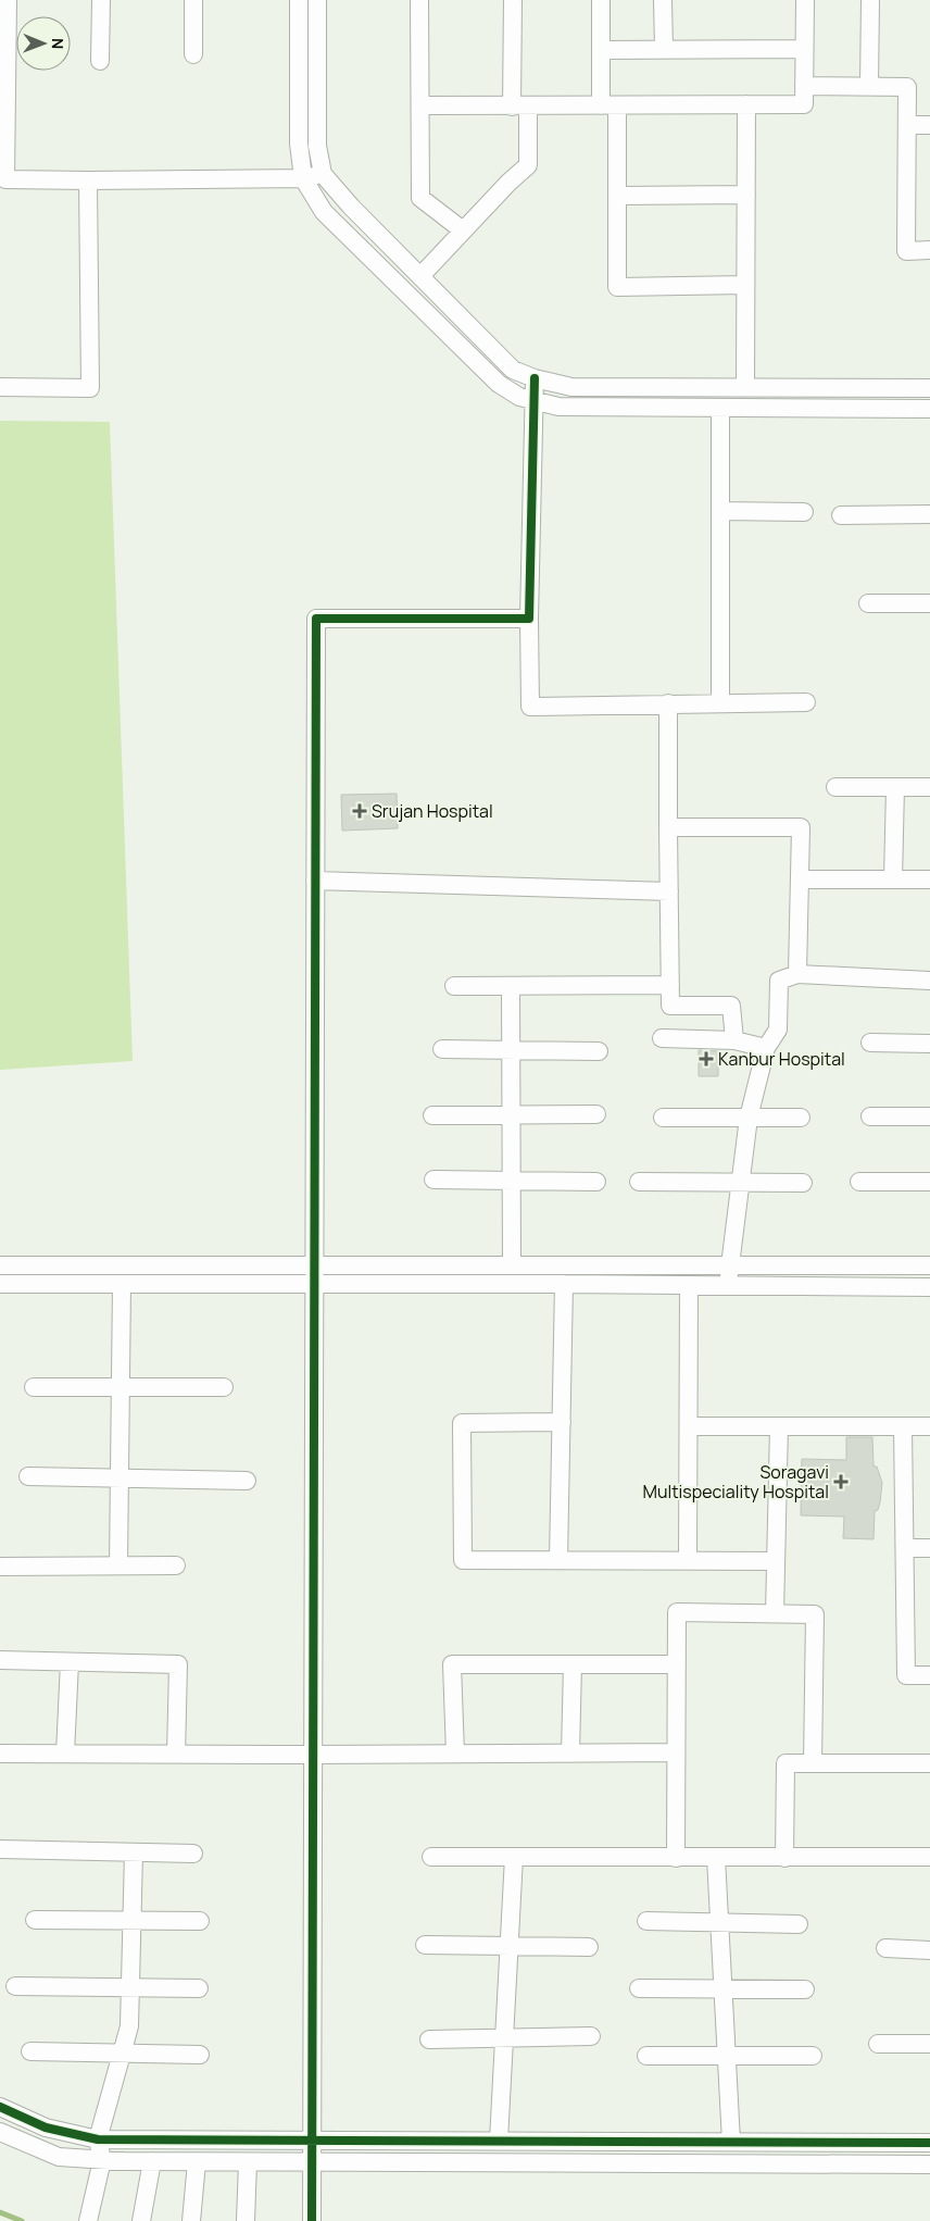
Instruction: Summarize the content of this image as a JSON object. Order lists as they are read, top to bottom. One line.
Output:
{"places":{"health":["Srujan Hospital","Kanbur Hospital","Soragavi Multispeciality Hospital"]},"north":"right"}
